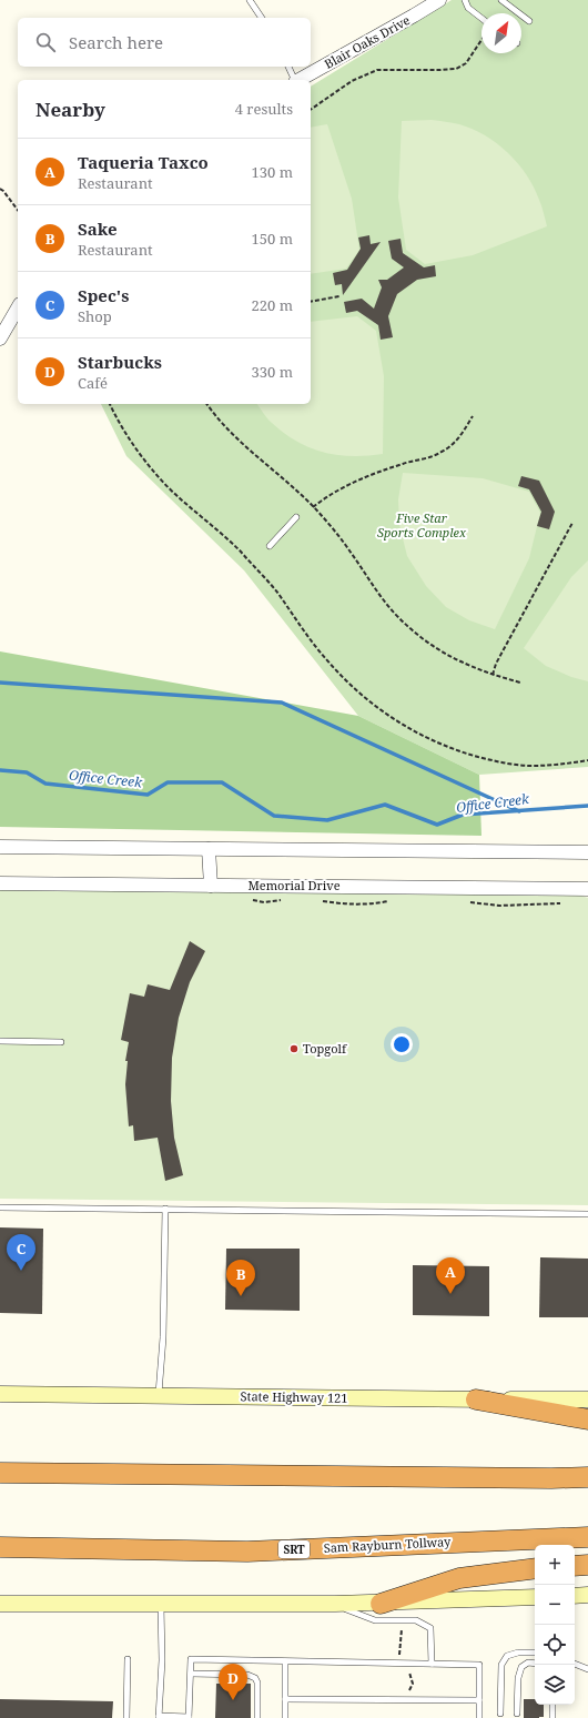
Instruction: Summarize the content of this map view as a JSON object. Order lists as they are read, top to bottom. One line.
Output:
{"streets":{"highway":["Sam Rayburn Tollway","SRT"],"main road":["State Highway 121"],"street":["Blair Oaks Drive","Memorial Drive"]},"water":["Office Creek"],"parks":["Five Star Sports Complex"],"places":["Topgolf"],"north":"top right","page":{"search":"Search here","heading":["Nearby","4 results"],"list":[{"mark":"A","name":"Taqueria Taxco","note":"Restaurant","value":"130 m"},{"mark":"B","name":"Sake","note":"Restaurant","value":"150 m"},{"mark":"C","name":"Spec's","note":"Shop","value":"220 m"},{"mark":"D","name":"Starbucks","note":"Café","value":"330 m"}],"pins":["C","A","B","D"],"map_buttons":["+","−"]}}
